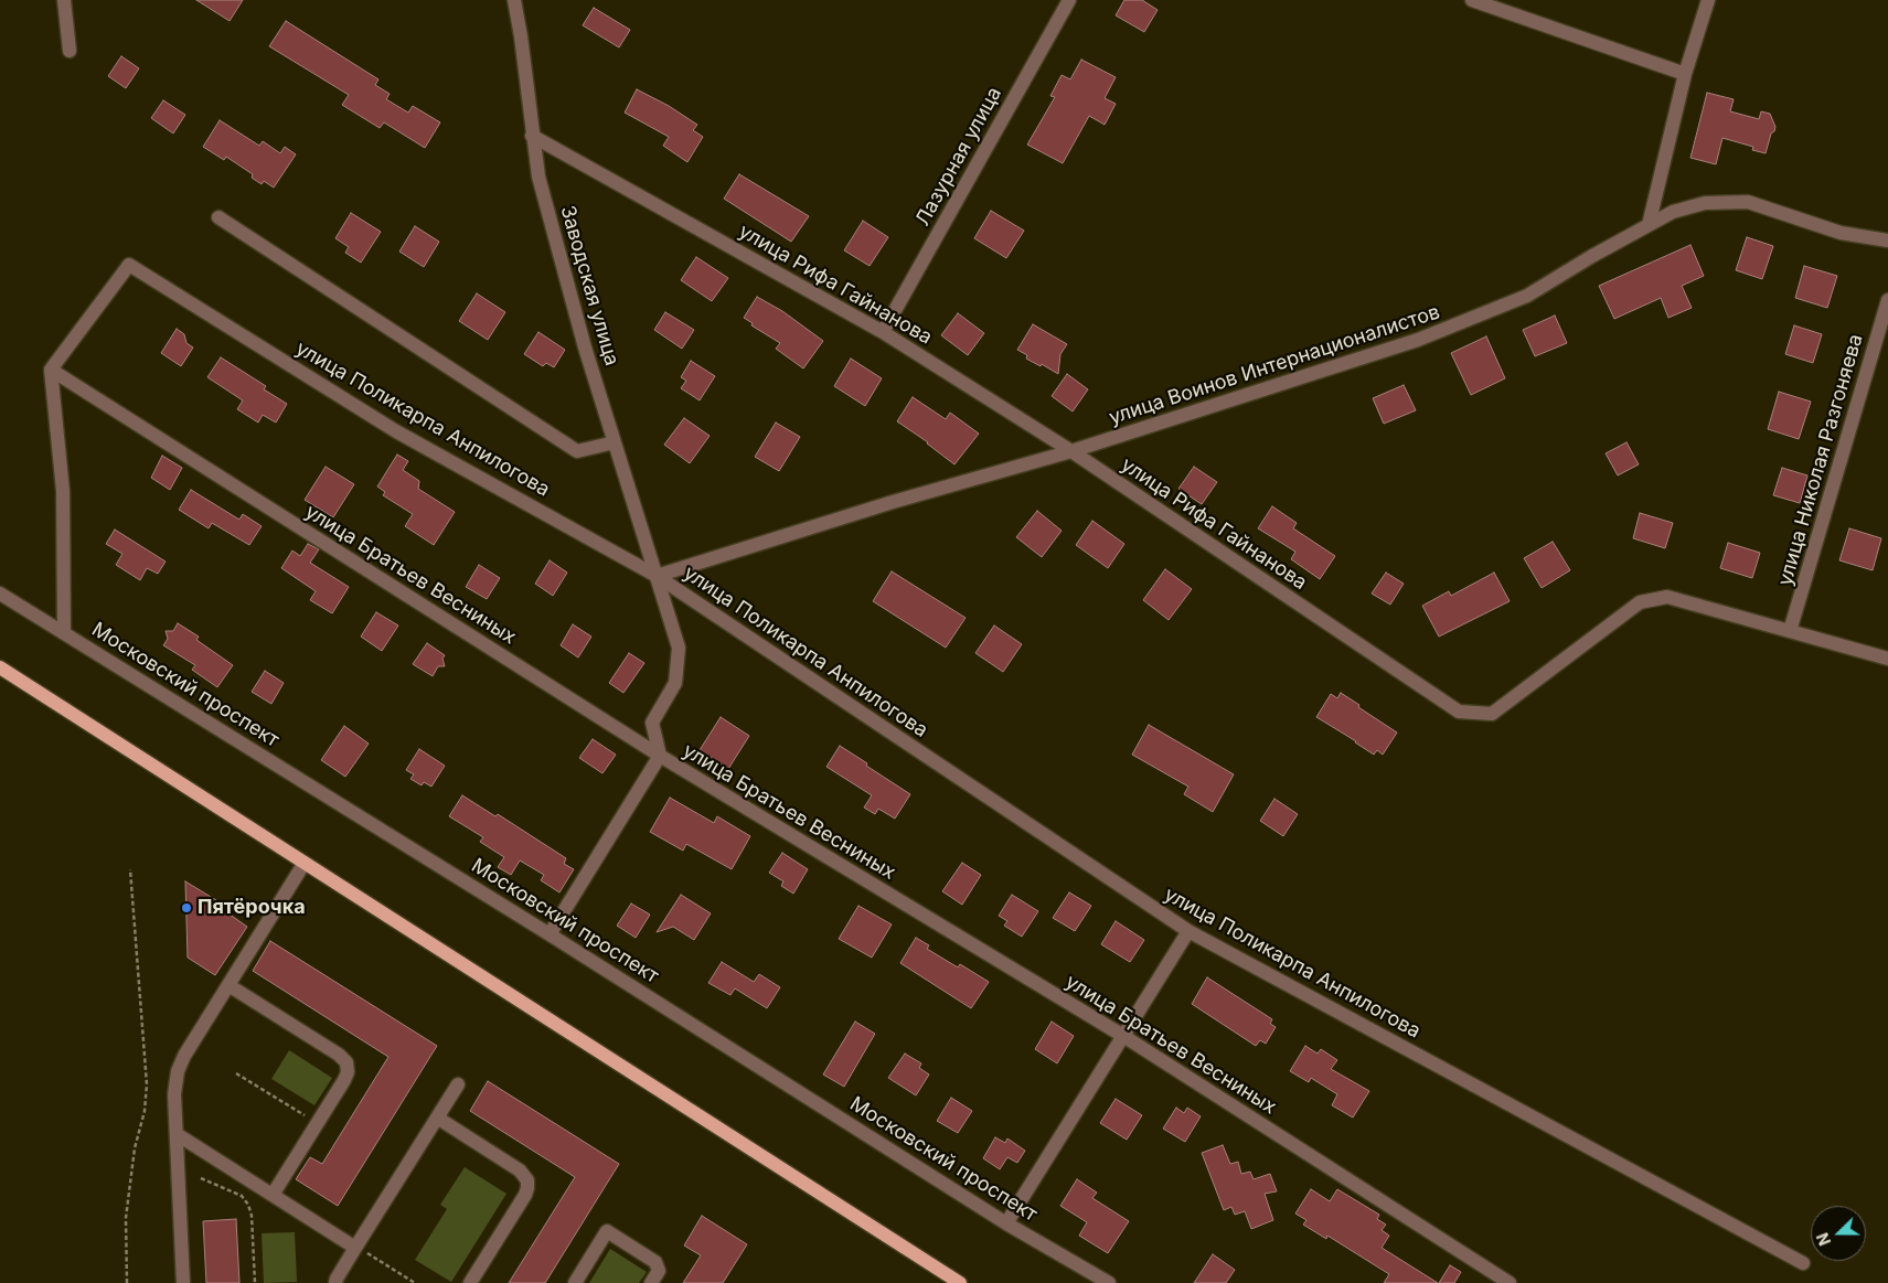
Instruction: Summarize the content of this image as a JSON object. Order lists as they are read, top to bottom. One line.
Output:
{"streets":{"street":["Лазурная улица","улица Рифа Гайнанова","Заводская улица","улица Воинов Интернационалистов","улица Поликарпа Анпилогова","улица Николая Разгоняева","улица Братьев Весниных","Московский проспект"]},"crossings":[["Лазурная улица","улица Рифа Гайнанова"],["улица Рифа Гайнанова","Заводская улица"],["улица Рифа Гайнанова","улица Воинов Интернационалистов"],["улица Рифа Гайнанова","улица Николая Разгоняева"],["Заводская улица","улица Воинов Интернационалистов"],["Заводская улица","улица Поликарпа Анпилогова"],["Заводская улица","улица Братьев Весниных"],["улица Воинов Интернационалистов","улица Поликарпа Анпилогова"],["улица Поликарпа Анпилогова","улица Братьев Весниных"]],"places":["Пятёрочка"],"north":"left"}
